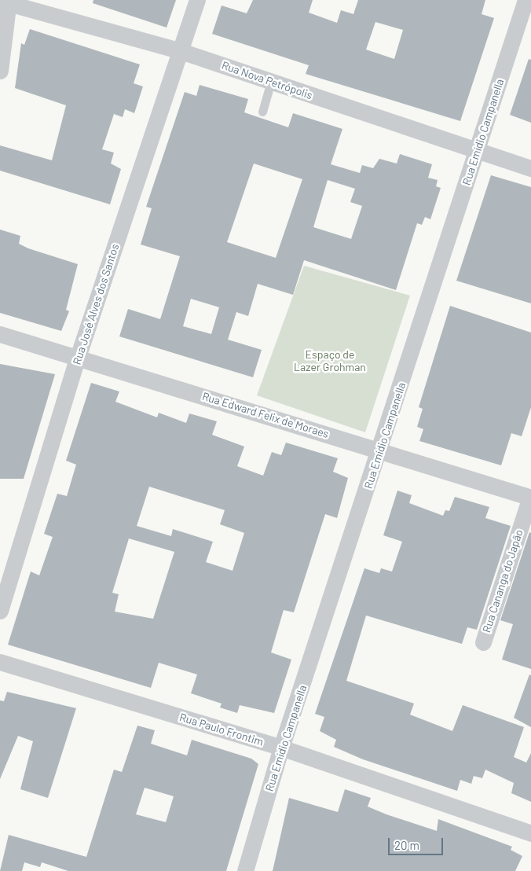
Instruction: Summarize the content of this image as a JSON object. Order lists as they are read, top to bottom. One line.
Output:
{"streets":{"street":["Rua Nova Petrópolis","Rua Emídio Campanella","Rua José Alves dos Santos","Rua Edward Felix de Moraes","Rua Cananga do Japão","Rua Paulo Frontim"]},"crossings":[["Rua Nova Petrópolis","Rua Emídio Campanella"],["Rua Nova Petrópolis","Rua José Alves dos Santos"],["Rua Emídio Campanella","Rua Edward Felix de Moraes"],["Rua Emídio Campanella","Rua Paulo Frontim"],["Rua José Alves dos Santos","Rua Edward Felix de Moraes"],["Rua Edward Felix de Moraes","Rua Cananga do Japão"]],"parks":["Espaço de Lazer Grohman"],"scale_bar":"20 m"}
